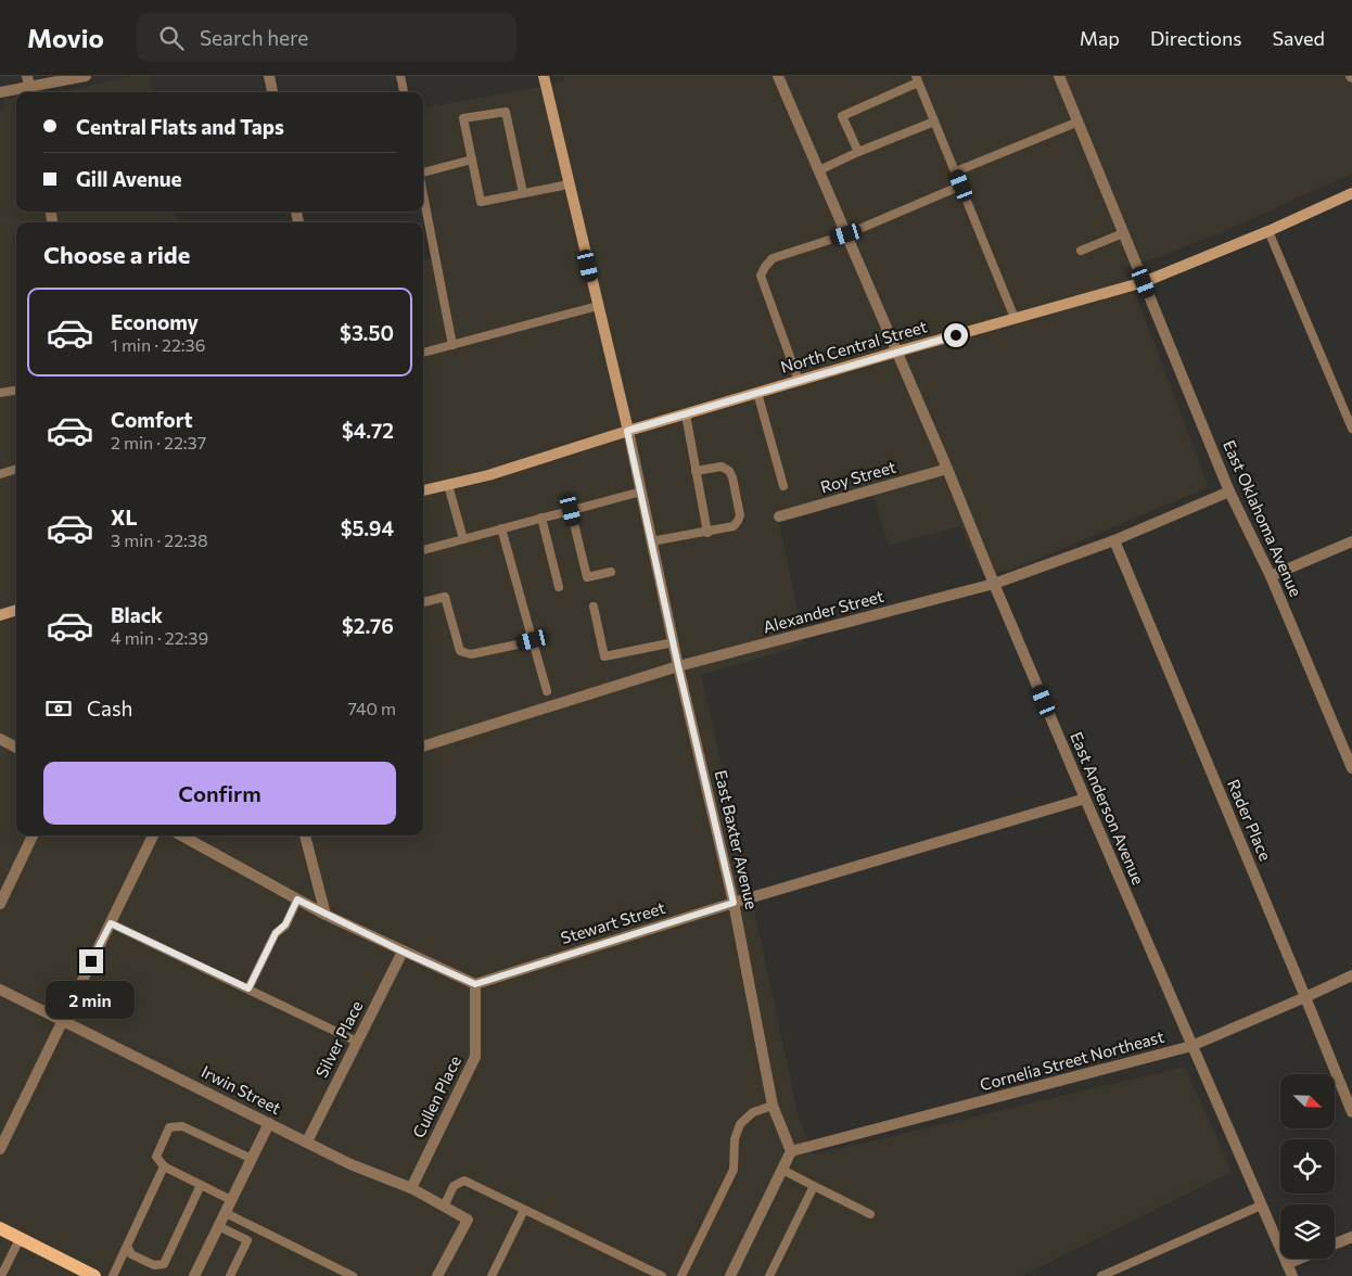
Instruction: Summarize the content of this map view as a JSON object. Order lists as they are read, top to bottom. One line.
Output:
{"streets":{"main road":["North Central Street"],"street":["Roy Street","East Oklahoma Avenue","Alexander Street","East Anderson Avenue","Rader Place","East Baxter Avenue","Stewart Street","Silver Place","Cornelia Street Northeast","Irwin Street","Cullen Place"]},"crossings":[["North Central Street","East Oklahoma Avenue"],["North Central Street","East Anderson Avenue"],["North Central Street","East Baxter Avenue"],["Roy Street","East Anderson Avenue"],["East Oklahoma Avenue","Alexander Street"],["Alexander Street","East Anderson Avenue"],["Alexander Street","Rader Place"],["Alexander Street","East Baxter Avenue"],["East Anderson Avenue","Stewart Street"],["East Anderson Avenue","Cornelia Street Northeast"],["Rader Place","Cornelia Street Northeast"],["East Baxter Avenue","Stewart Street"],["East Baxter Avenue","Cornelia Street Northeast"],["Stewart Street","Cullen Place"],["Silver Place","Irwin Street"],["Irwin Street","Cullen Place"]],"north":"bottom right","page":{"header":"Movio","search":"Search here","nav":["Map","Directions","Saved"],"banner":["Central Flats and Taps","Gill Avenue"],"heading":"Choose a ride","list":[{"name":"Economy","note":"1 min · 22:36","value":"$3.50"},{"name":"Comfort","note":"2 min · 22:37","value":"$4.72"},{"name":"XL","note":"3 min · 22:38","value":"$5.94"},{"name":"Black","note":"4 min · 22:39","value":"$2.76"}],"pay":["Cash","740 m"],"buttons":"Confirm","bubble":"2 min"}}
